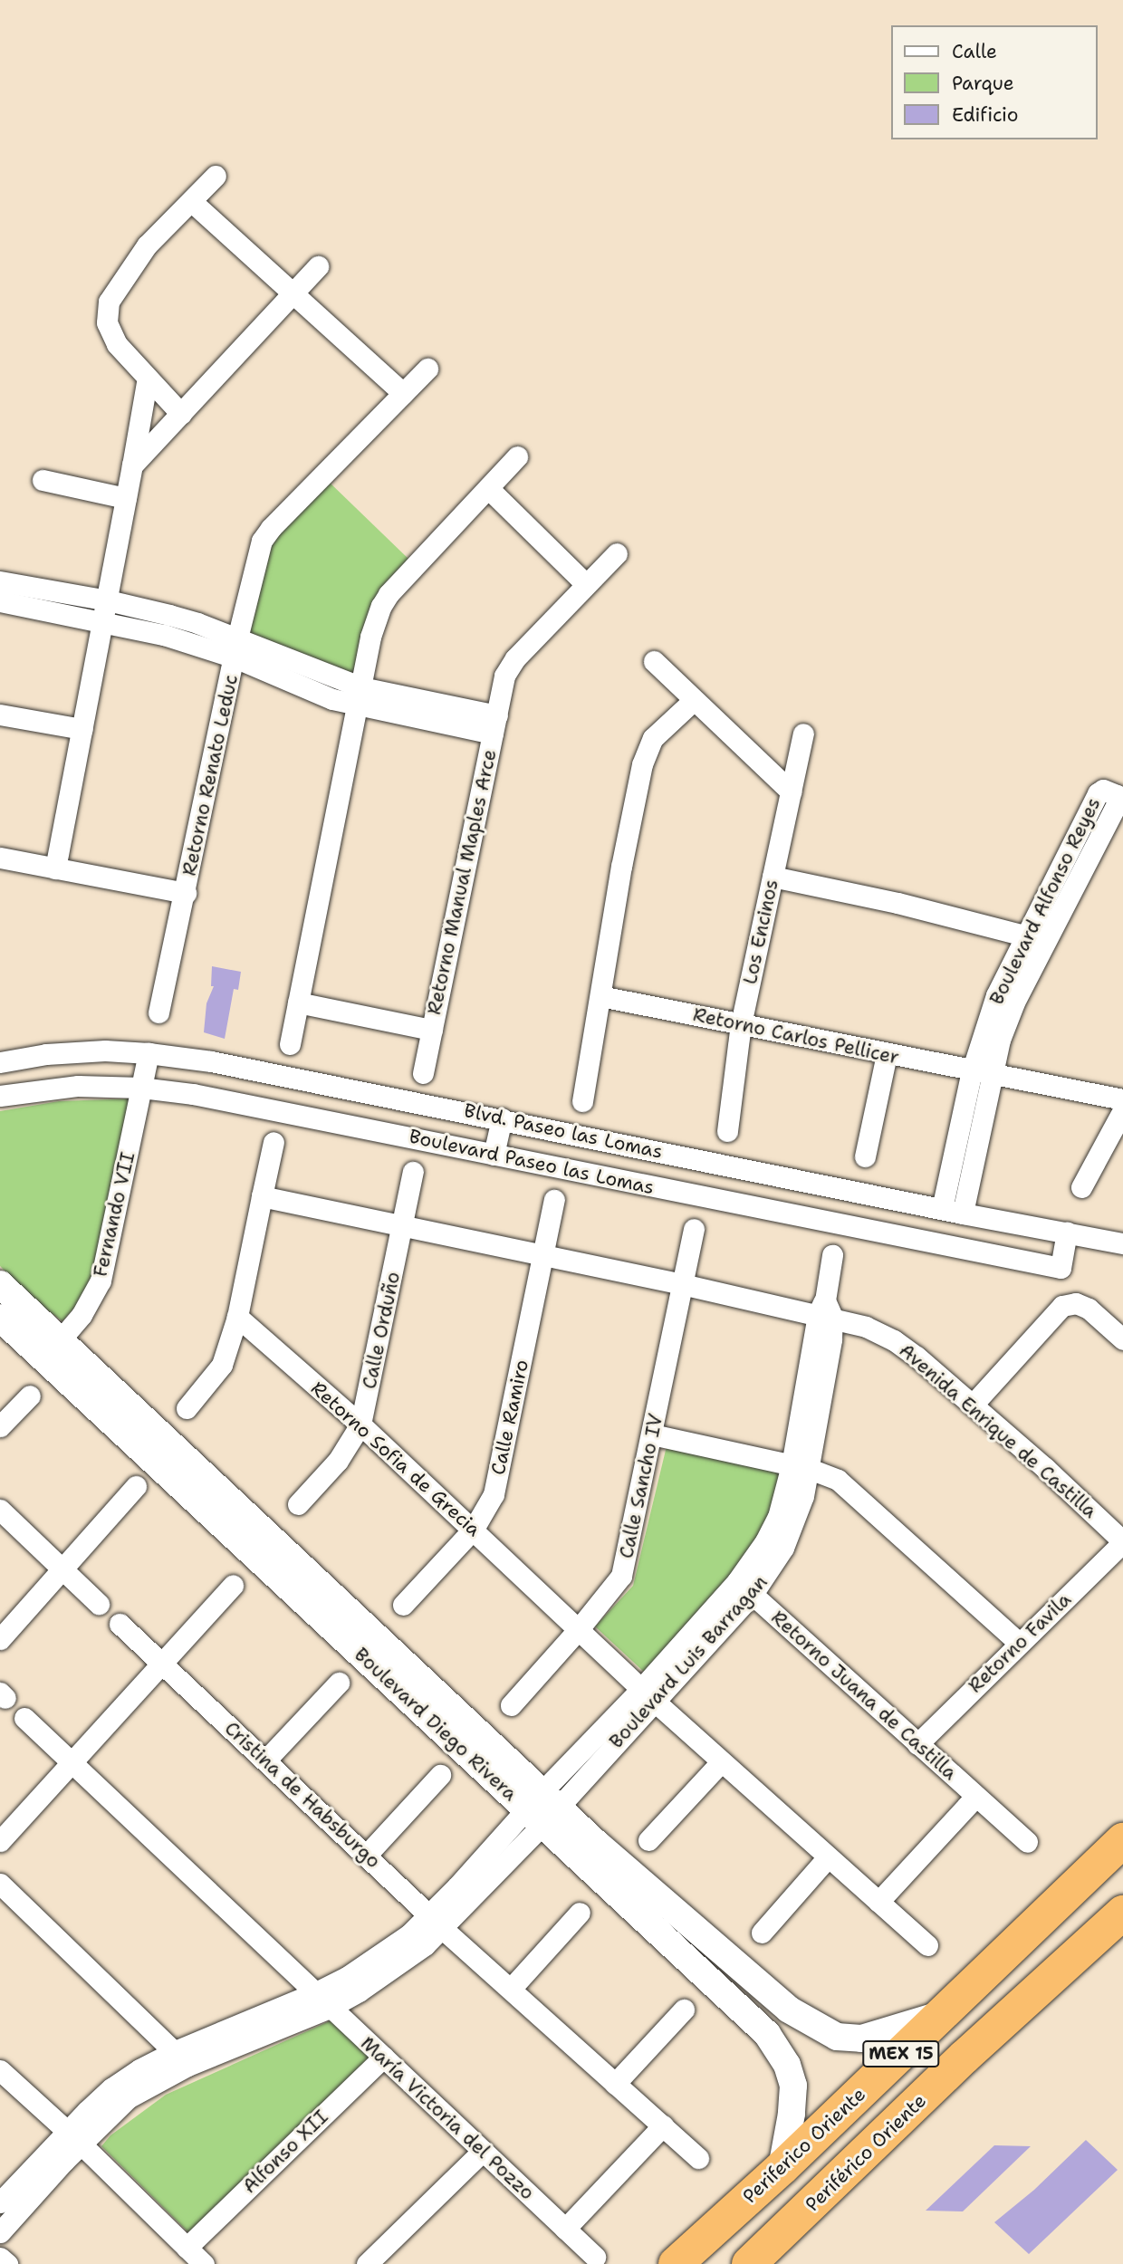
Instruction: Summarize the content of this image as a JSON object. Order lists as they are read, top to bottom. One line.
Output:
{"streets":{"highway":["MEX 15","Periferico Oriente","Periférico Oriente"],"street":["Retorno Renato Leduc","Retorno Manual Maples Arce","Boulevard Alfonso Reyes","Los Encinos","Retorno Carlos Pellicer","Blvd. Paseo las Lomas","Boulevard Paseo las Lomas","Fernando VII","Calle Orduño","Calle Ramiro","Avenida Enrique de Castilla","Retorno Sofia de Grecia","Calle Sancho IV","Retorno Favila","Boulevard Luis Barragan","Retorno Juana de Castilla","Boulevard Diego Rivera","Cristina de Habsburgo","María Victoria del Pozzo","Alfonso XII"]},"crossings":[["Boulevard Alfonso Reyes","Retorno Carlos Pellicer"],["Boulevard Alfonso Reyes","Blvd. Paseo las Lomas"],["Los Encinos","Retorno Carlos Pellicer"],["Blvd. Paseo las Lomas","Boulevard Paseo las Lomas"],["Blvd. Paseo las Lomas","Fernando VII"],["Boulevard Paseo las Lomas","Fernando VII"],["Fernando VII","Boulevard Diego Rivera"],["Calle Orduño","Retorno Sofia de Grecia"],["Calle Ramiro","Retorno Sofia de Grecia"],["Avenida Enrique de Castilla","Retorno Favila"],["Avenida Enrique de Castilla","Boulevard Luis Barragan"],["Retorno Sofia de Grecia","Calle Sancho IV"],["Retorno Sofia de Grecia","Boulevard Luis Barragan"],["Retorno Favila","Retorno Juana de Castilla"],["Boulevard Luis Barragan","Retorno Juana de Castilla"],["Boulevard Luis Barragan","Boulevard Diego Rivera"],["Boulevard Luis Barragan","Cristina de Habsburgo"],["Boulevard Luis Barragan","María Victoria del Pozzo"],["Boulevard Diego Rivera","Periferico Oriente"],["María Victoria del Pozzo","Alfonso XII"]],"legend":["Calle","Parque","Edificio"]}
